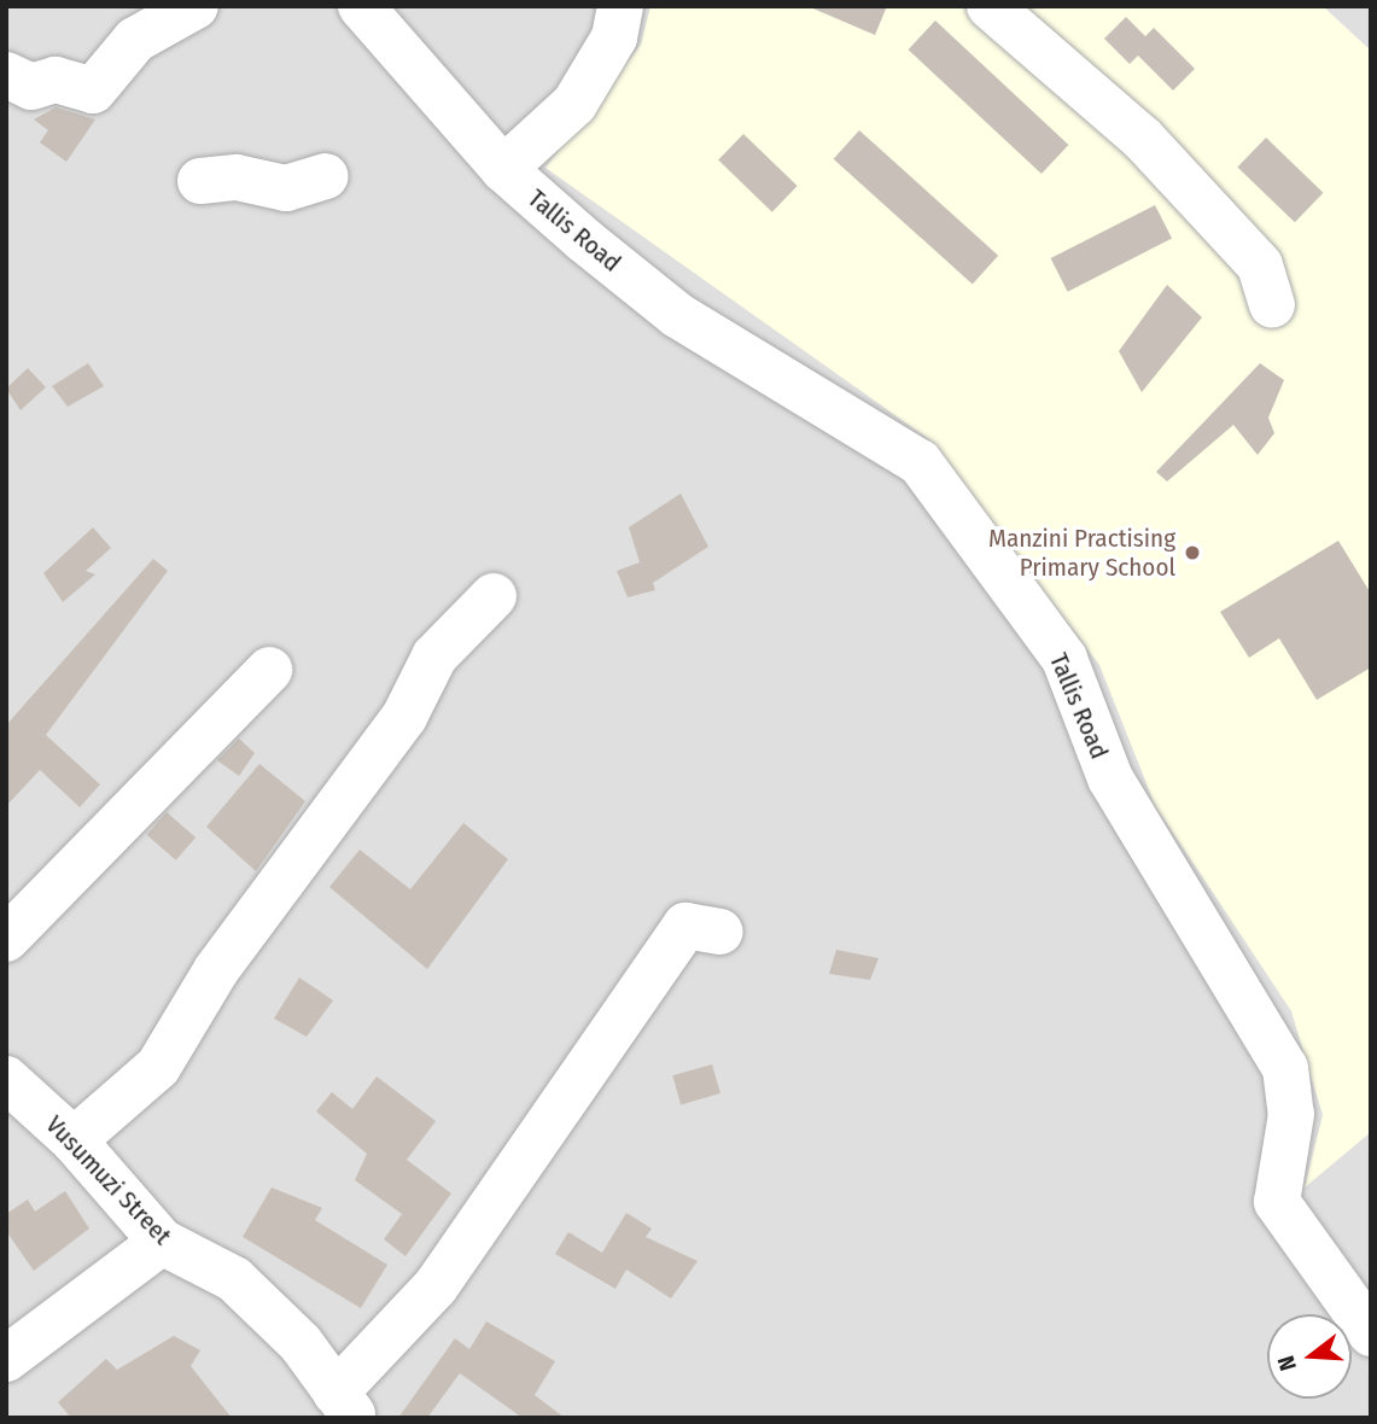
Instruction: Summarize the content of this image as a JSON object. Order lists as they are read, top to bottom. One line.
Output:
{"streets":{"street":["Tallis Road","Vusumuzi Street"]},"places":["Manzini Practising Primary School"],"north":"left"}
